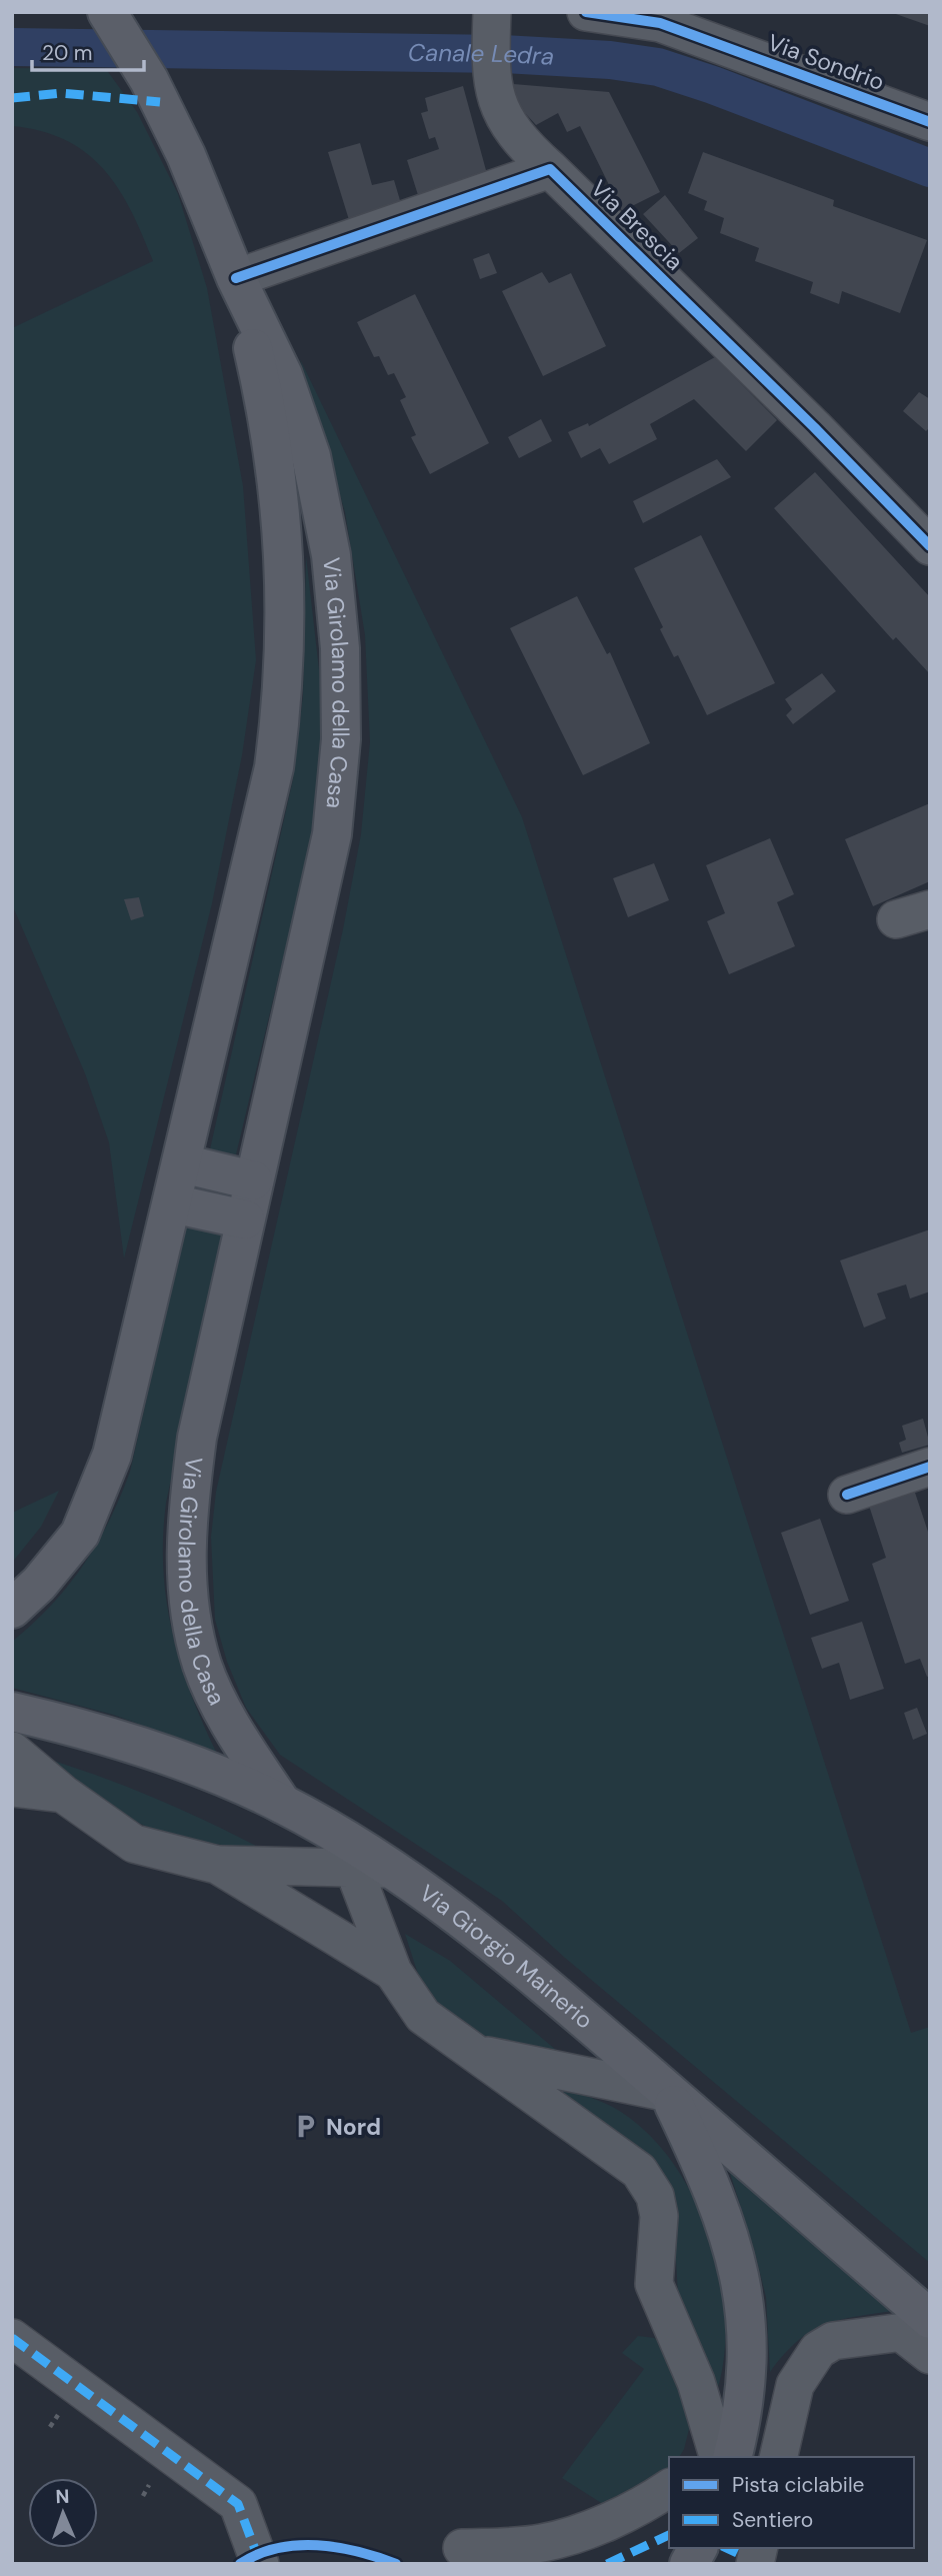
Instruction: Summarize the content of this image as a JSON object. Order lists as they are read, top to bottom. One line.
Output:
{"streets":{"main road":["Via Girolamo della Casa","Via Giorgio Mainerio"],"street":["Via Sondrio","Via Brescia"]},"crossings":[["Via Girolamo della Casa","Via Giorgio Mainerio"]],"water":["Canale Ledra"],"places":{"parking":["Nord"]},"legend":["Pista ciclabile","Sentiero"],"scale_bar":"20 m","north":"top"}
